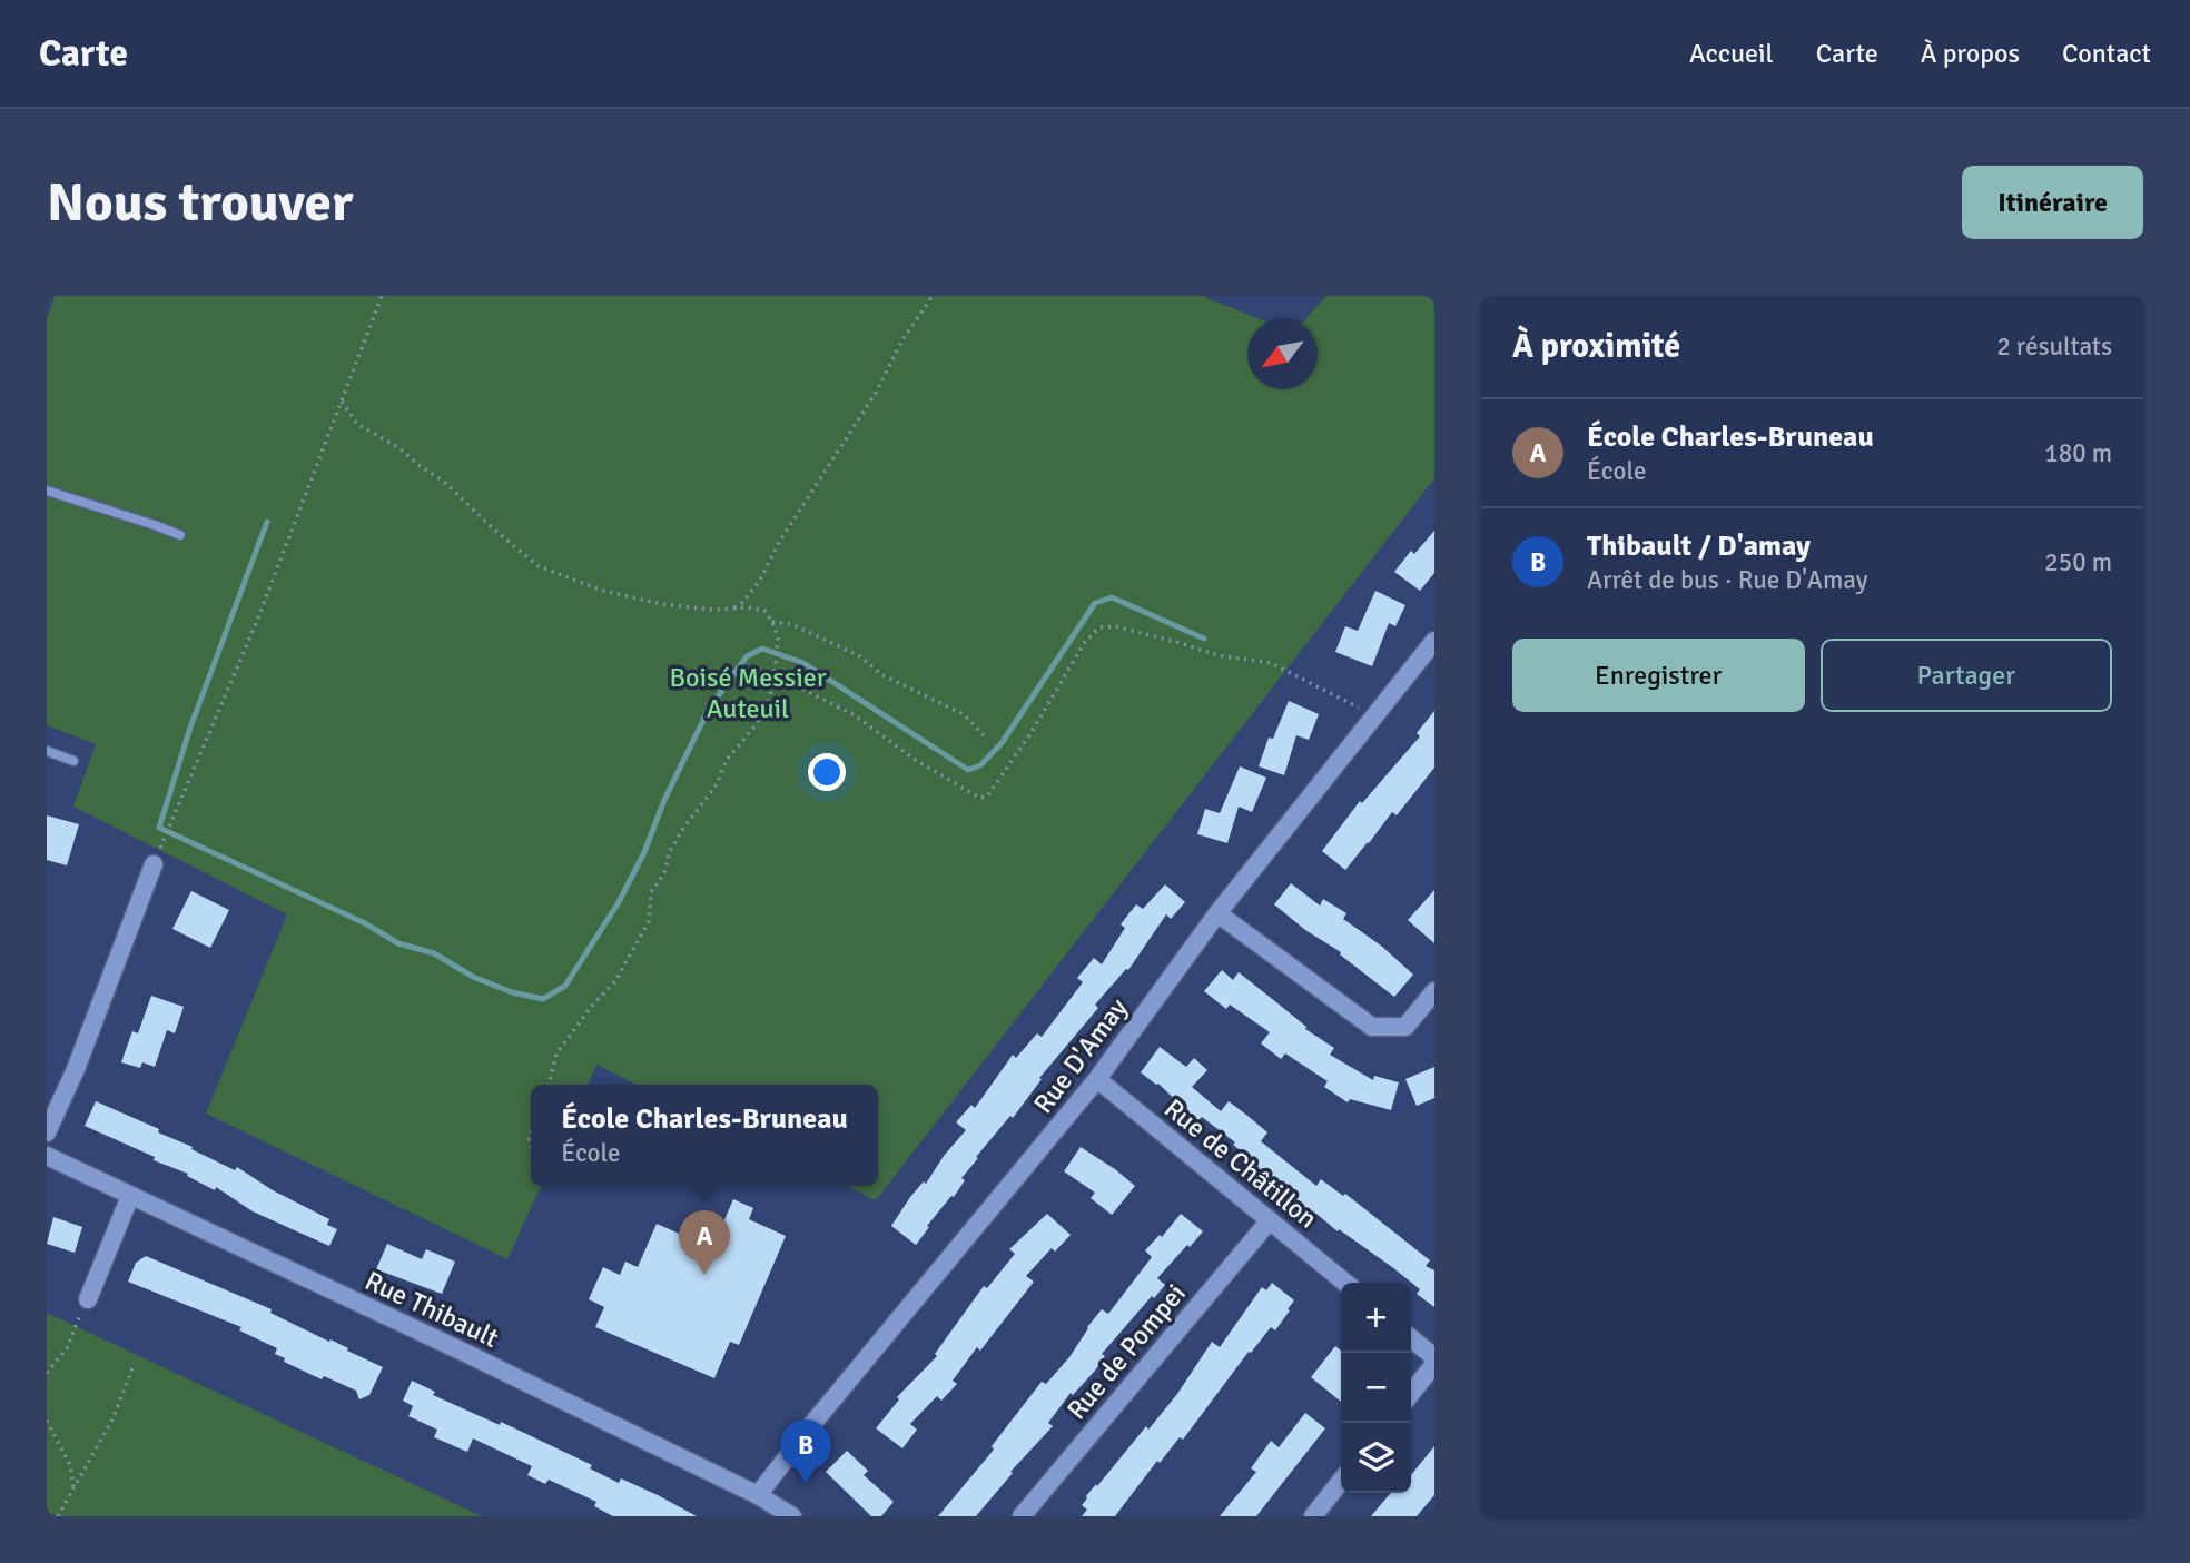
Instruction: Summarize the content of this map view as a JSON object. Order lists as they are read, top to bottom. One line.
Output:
{"streets":{"street":["Rue D'Amay","Rue de Châtillon","Rue Thibault","Rue de Pompei"]},"crossings":[["Rue D'Amay","Rue de Châtillon"],["Rue D'Amay","Rue Thibault"],["Rue de Châtillon","Rue de Pompei"]],"parks":["Boisé Messier Auteuil"],"north":"bottom left","page":{"header":"Carte","nav":["Accueil","Carte","À propos","Contact"],"buttons":["Itinéraire",["Enregistrer","Partager"]],"title":"Nous trouver","heading":["À proximité","2 résultats"],"list":[{"mark":"A","name":"École Charles-Bruneau","note":"École","value":"180 m"},{"mark":"B","name":"Thibault / D'amay","note":"Arrêt de bus · Rue D'Amay","value":"250 m"}],"popup":["École Charles-Bruneau","École"],"pins":["A","B"],"map_buttons":["+","−"]}}
